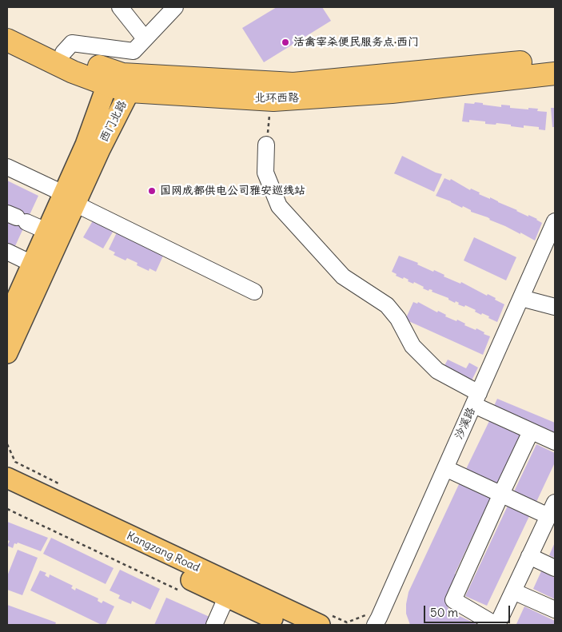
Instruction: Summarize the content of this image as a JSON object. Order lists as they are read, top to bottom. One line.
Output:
{"streets":{"highway":["北环西路"],"main road":["西门北路","Kangzang Road"],"street":["沙溪路"]},"crossings":[["北环西路","西门北路"]],"places":["活禽宰杀便民服务点·西门","国网成都供电公司雅安巡线站"],"scale_bar":"50 m"}
